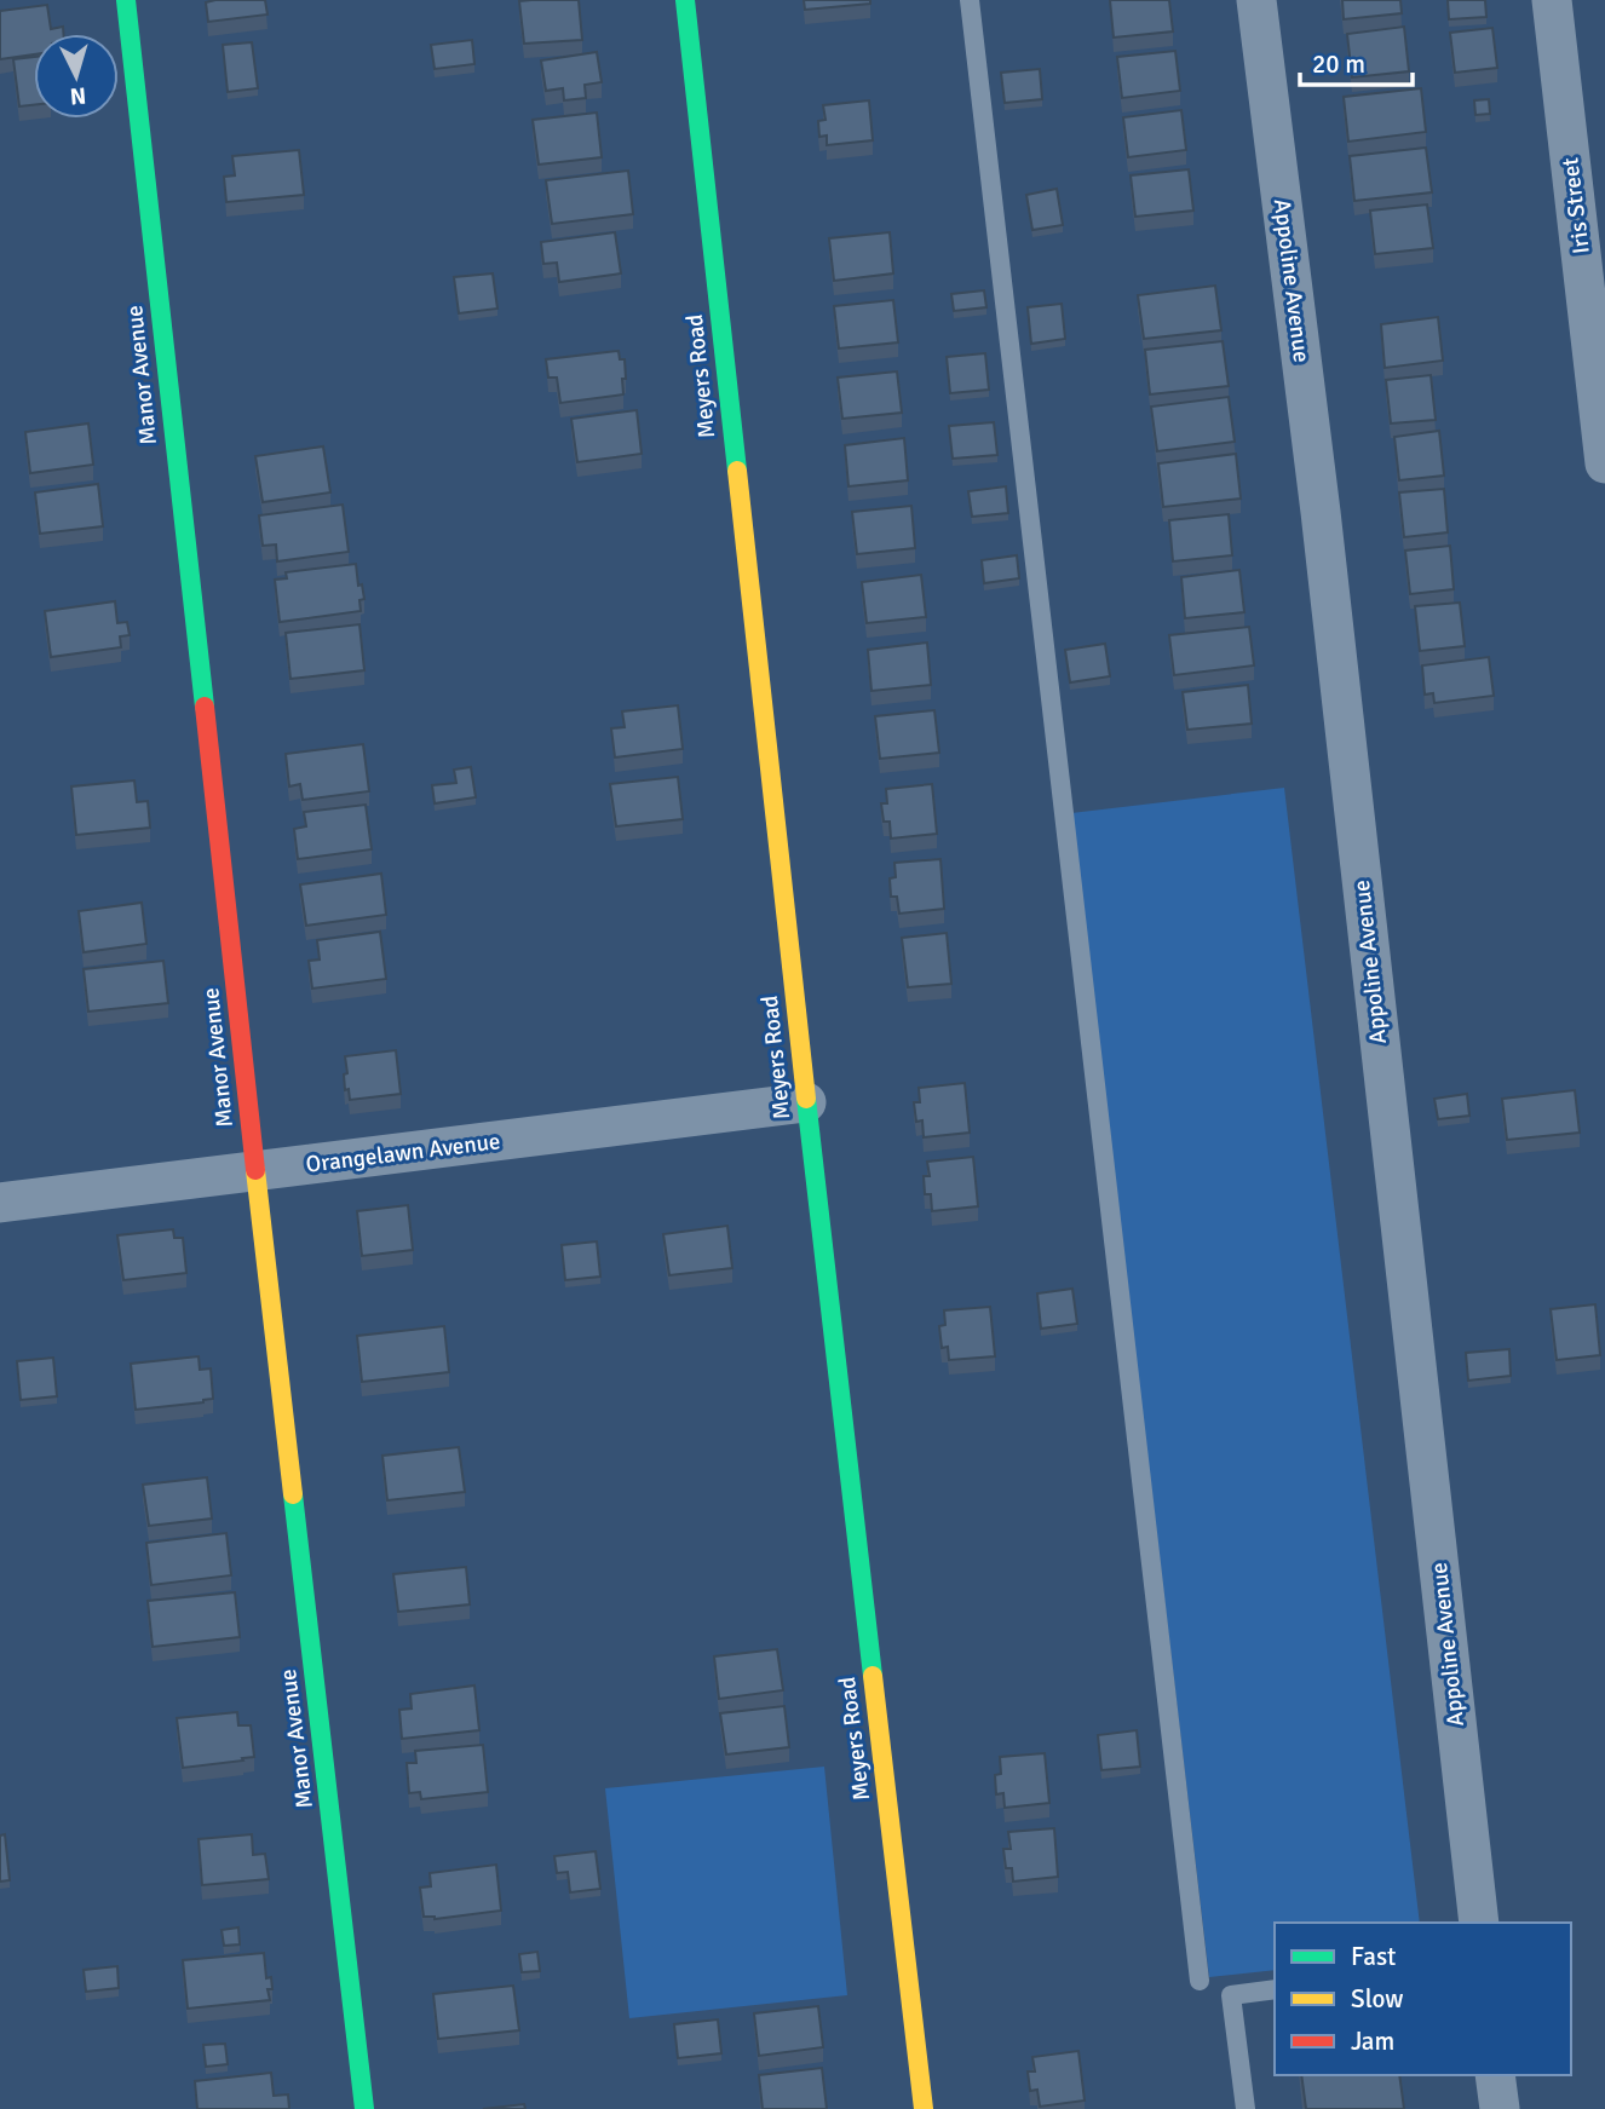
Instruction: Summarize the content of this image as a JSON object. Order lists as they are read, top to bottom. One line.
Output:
{"streets":{"street":["Iris Street","Appoline Avenue","Manor Avenue","Meyers Road","Orangelawn Avenue"]},"crossings":[["Manor Avenue","Orangelawn Avenue"],["Meyers Road","Orangelawn Avenue"]],"legend":["Fast","Slow","Jam"],"scale_bar":"20 m","north":"bottom"}
